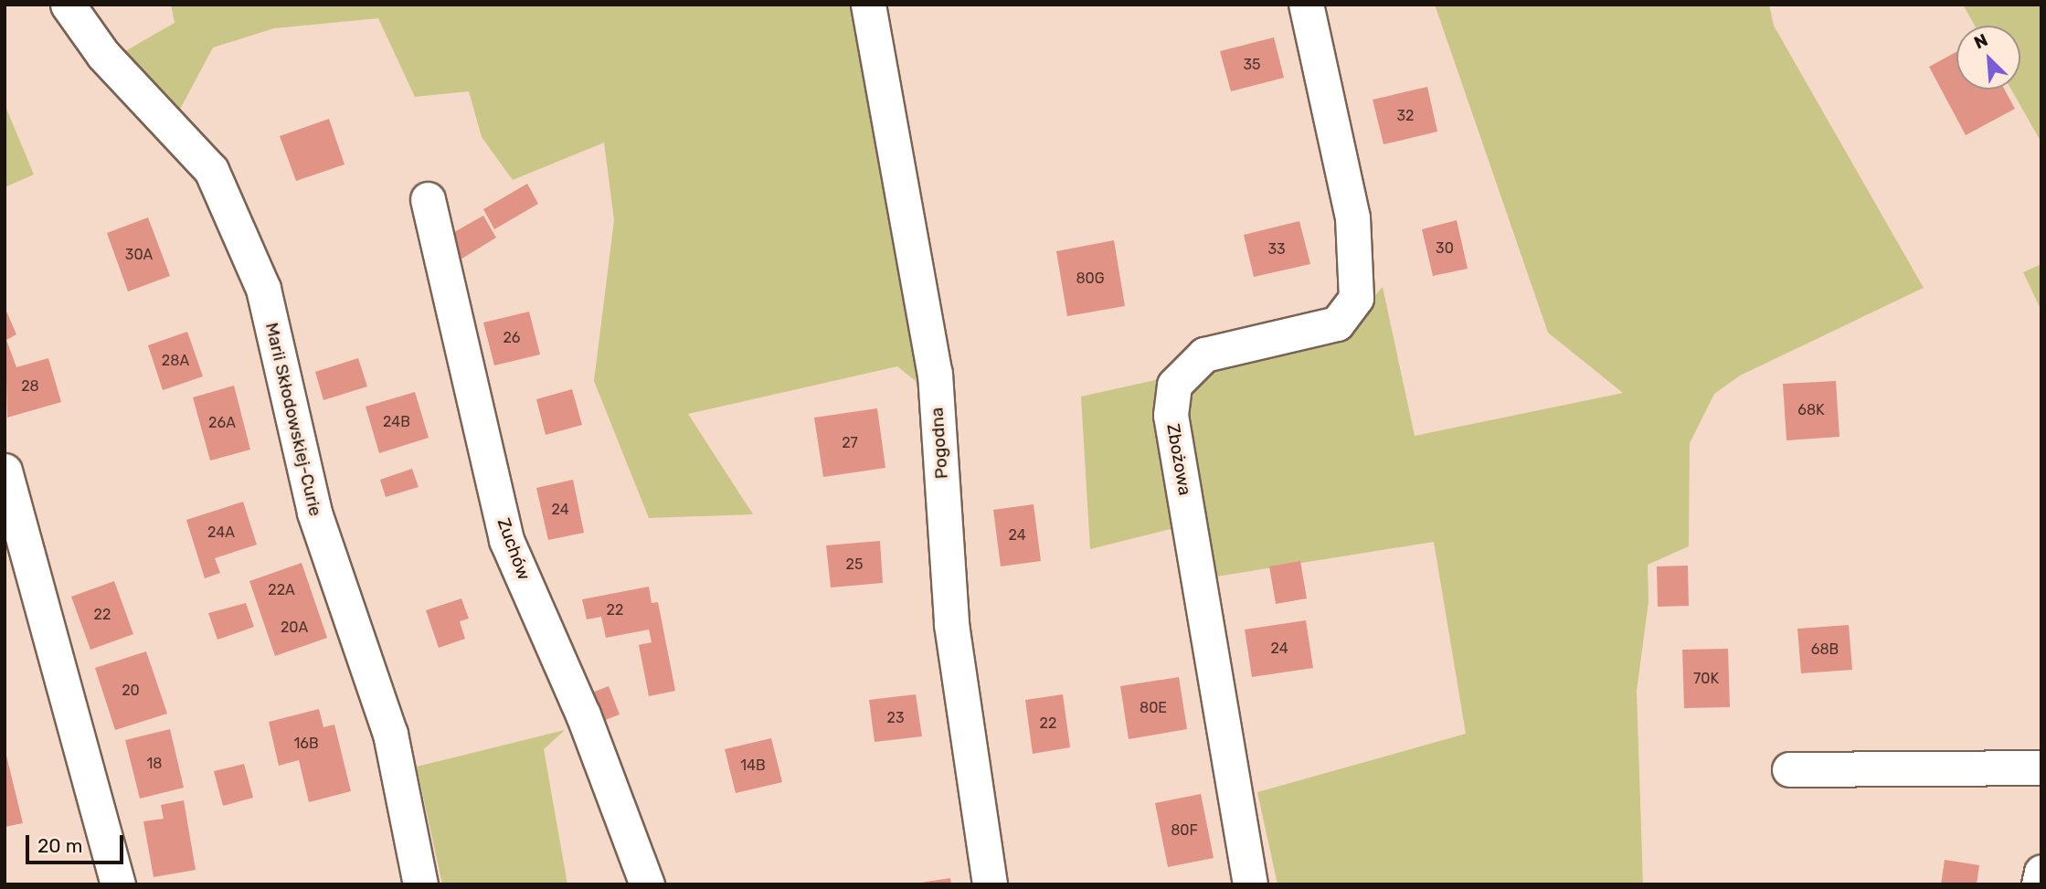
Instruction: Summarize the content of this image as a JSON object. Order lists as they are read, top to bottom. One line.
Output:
{"streets":{"street":["Marii Skłodowskiej-Curie","Pogodna","Zbożowa","Zuchów"]},"house_numbers":["35","32","30","33","30A","80G","26","28A","28","68K","24B","26A","27","24","24A","24","25","22A","22","22","20A","24","68B","70K","20","80E","23","22","16B","18","14B","80F"],"scale_bar":"20 m","north":"top left"}
